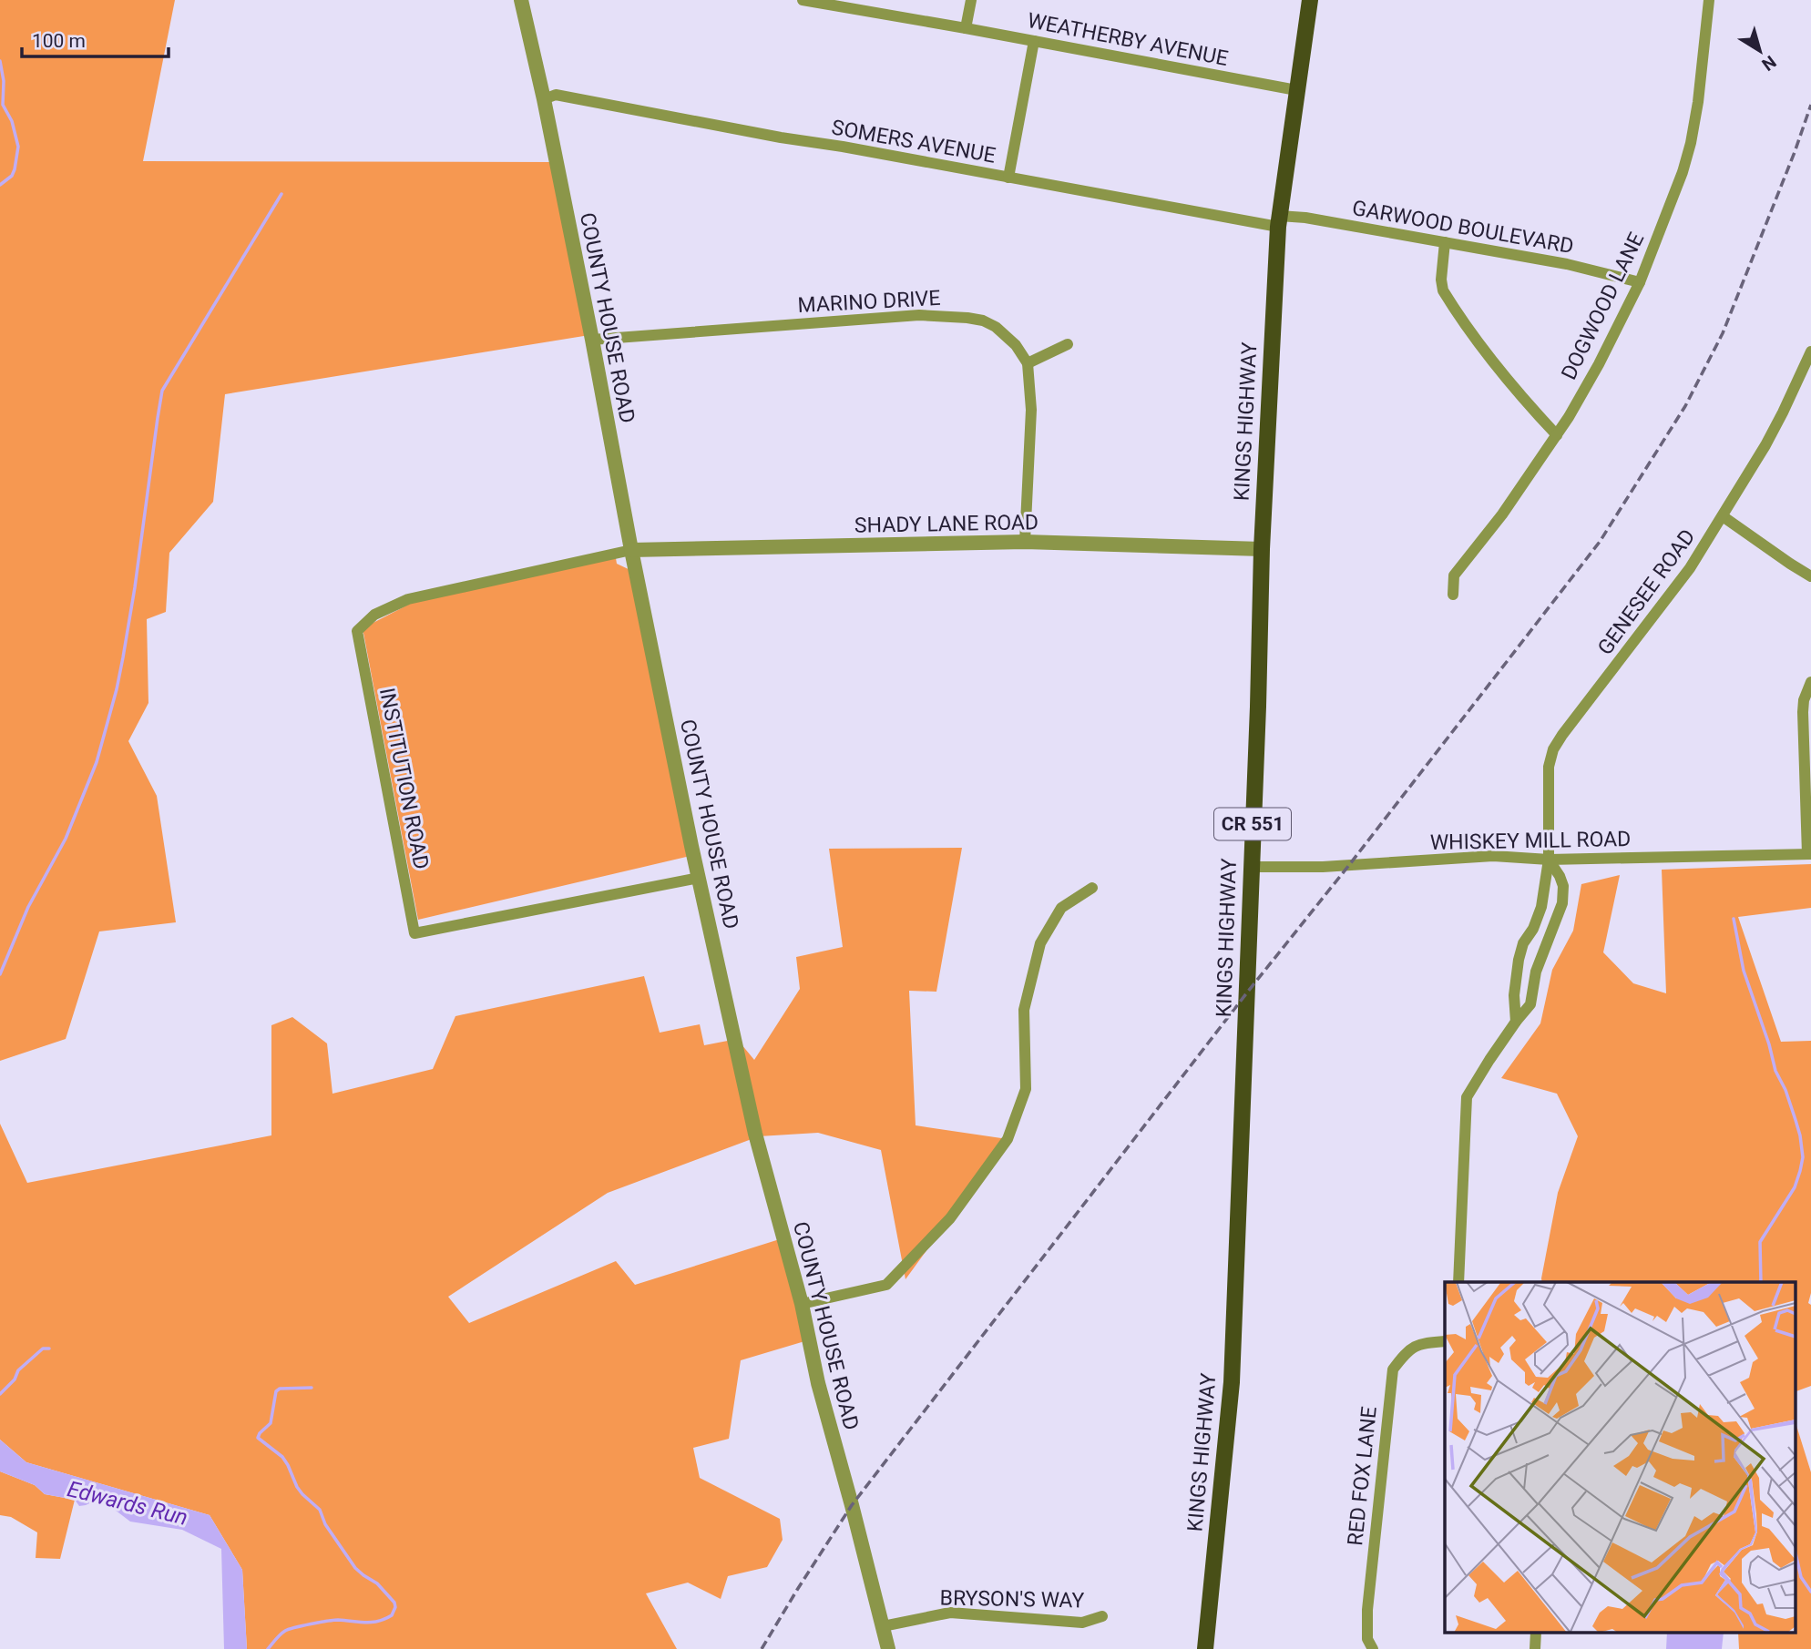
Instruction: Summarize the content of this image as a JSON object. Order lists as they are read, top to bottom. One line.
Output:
{"streets":{"main road":["KINGS HIGHWAY","CR 551"],"street":["WEATHERBY AVENUE","SOMERS AVENUE","GARWOOD BOULEVARD","MARINO DRIVE","DOGWOOD LANE","COUNTY HOUSE ROAD","SHADY LANE ROAD","GENESEE ROAD","INSTITUTION ROAD","WHISKEY MILL ROAD","RED FOX LANE","BRYSON'S WAY"]},"crossings":[["WEATHERBY AVENUE","KINGS HIGHWAY"],["SOMERS AVENUE","GARWOOD BOULEVARD"],["SOMERS AVENUE","COUNTY HOUSE ROAD"],["SOMERS AVENUE","KINGS HIGHWAY"],["GARWOOD BOULEVARD","DOGWOOD LANE"],["GARWOOD BOULEVARD","KINGS HIGHWAY"],["MARINO DRIVE","COUNTY HOUSE ROAD"],["COUNTY HOUSE ROAD","SHADY LANE ROAD"],["COUNTY HOUSE ROAD","INSTITUTION ROAD"],["COUNTY HOUSE ROAD","BRYSON'S WAY"],["KINGS HIGHWAY","SHADY LANE ROAD"],["KINGS HIGHWAY","WHISKEY MILL ROAD"],["SHADY LANE ROAD","INSTITUTION ROAD"],["GENESEE ROAD","WHISKEY MILL ROAD"]],"water":["Edwards Run"],"scale_bar":"100 m","north":"bottom right"}
